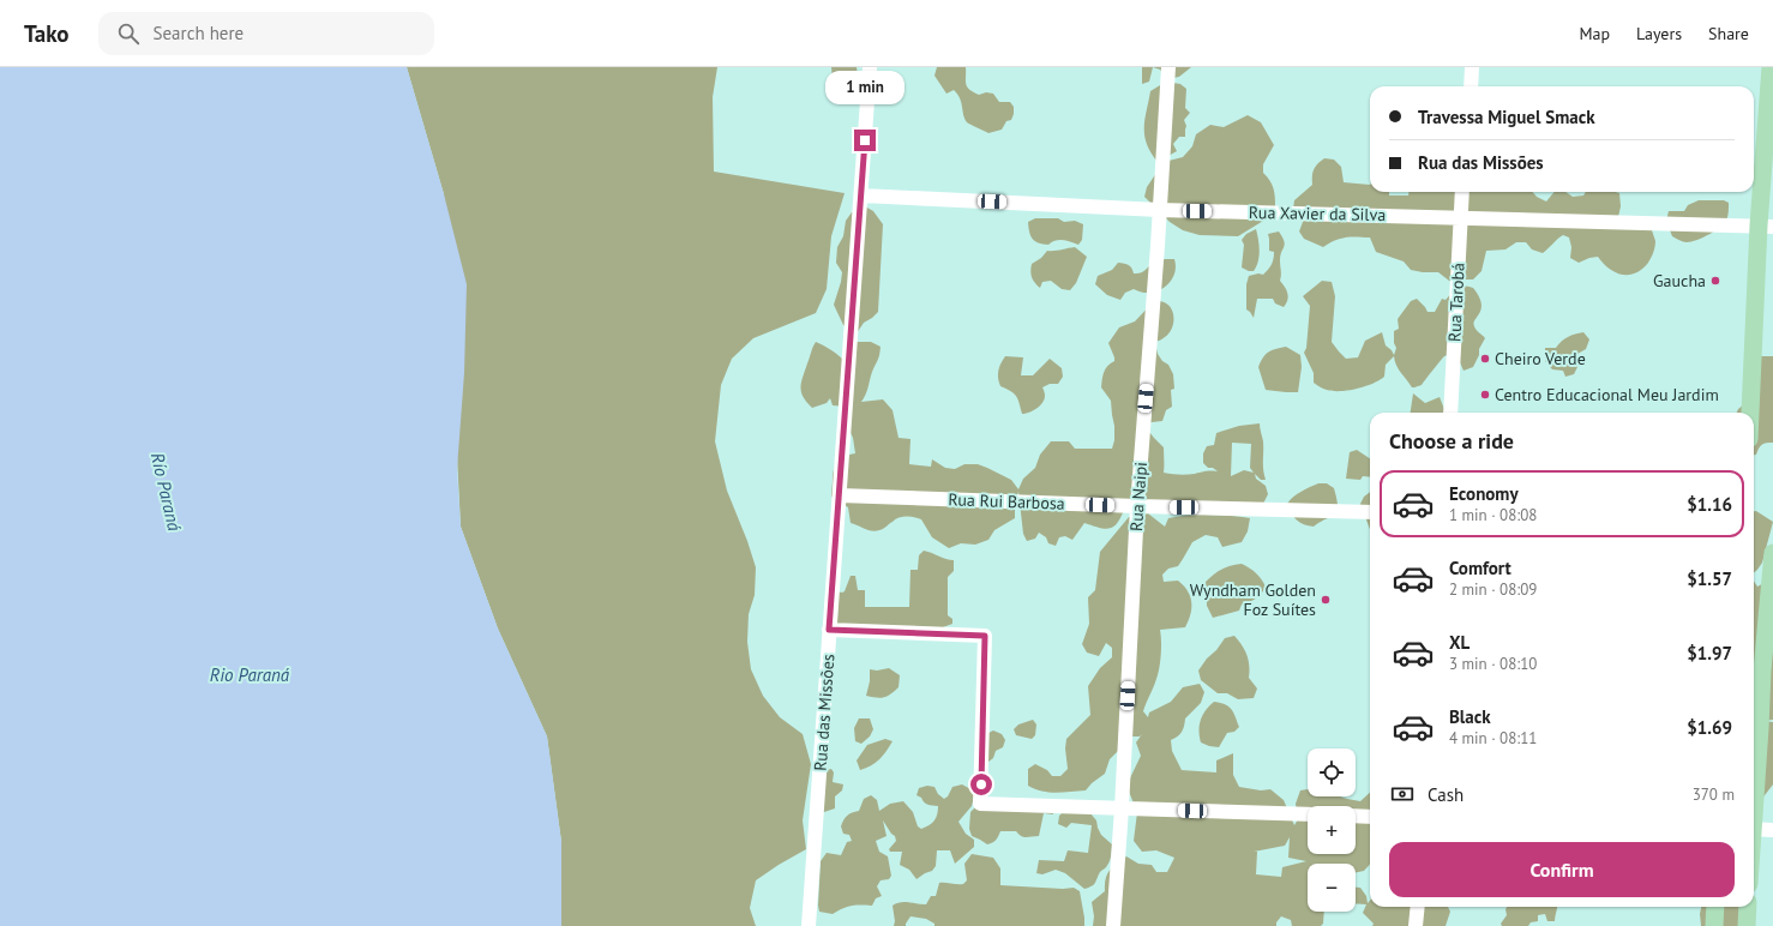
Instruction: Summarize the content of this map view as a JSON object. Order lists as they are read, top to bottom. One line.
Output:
{"streets":{"street":["Rua Xavier da Silva","Rua Tarobá","Rua Naipi","Rua Rui Barbosa","Rua das Missões"]},"crossings":[["Rua Xavier da Silva","Rua Tarobá"],["Rua Xavier da Silva","Rua Naipi"],["Rua Xavier da Silva","Rua das Missões"],["Rua Naipi","Rua Rui Barbosa"],["Rua Rui Barbosa","Rua das Missões"]],"water":["Río Paraná","Rio Paraná"],"places":["Gaucha","Cheiro Verde","Centro Educacional Meu Jardim","Wyndham Golden Foz Suítes"],"page":{"header":"Tako","search":"Search here","nav":["Map","Layers","Share"],"bubble":"1 min","banner":["Travessa Miguel Smack","Rua das Missões"],"heading":"Choose a ride","list":[{"name":"Economy","note":"1 min · 08:08","value":"$1.16"},{"name":"Comfort","note":"2 min · 08:09","value":"$1.57"},{"name":"XL","note":"3 min · 08:10","value":"$1.97"},{"name":"Black","note":"4 min · 08:11","value":"$1.69"}],"map_buttons":["+","−"],"pay":["Cash","370 m"],"buttons":"Confirm"}}
